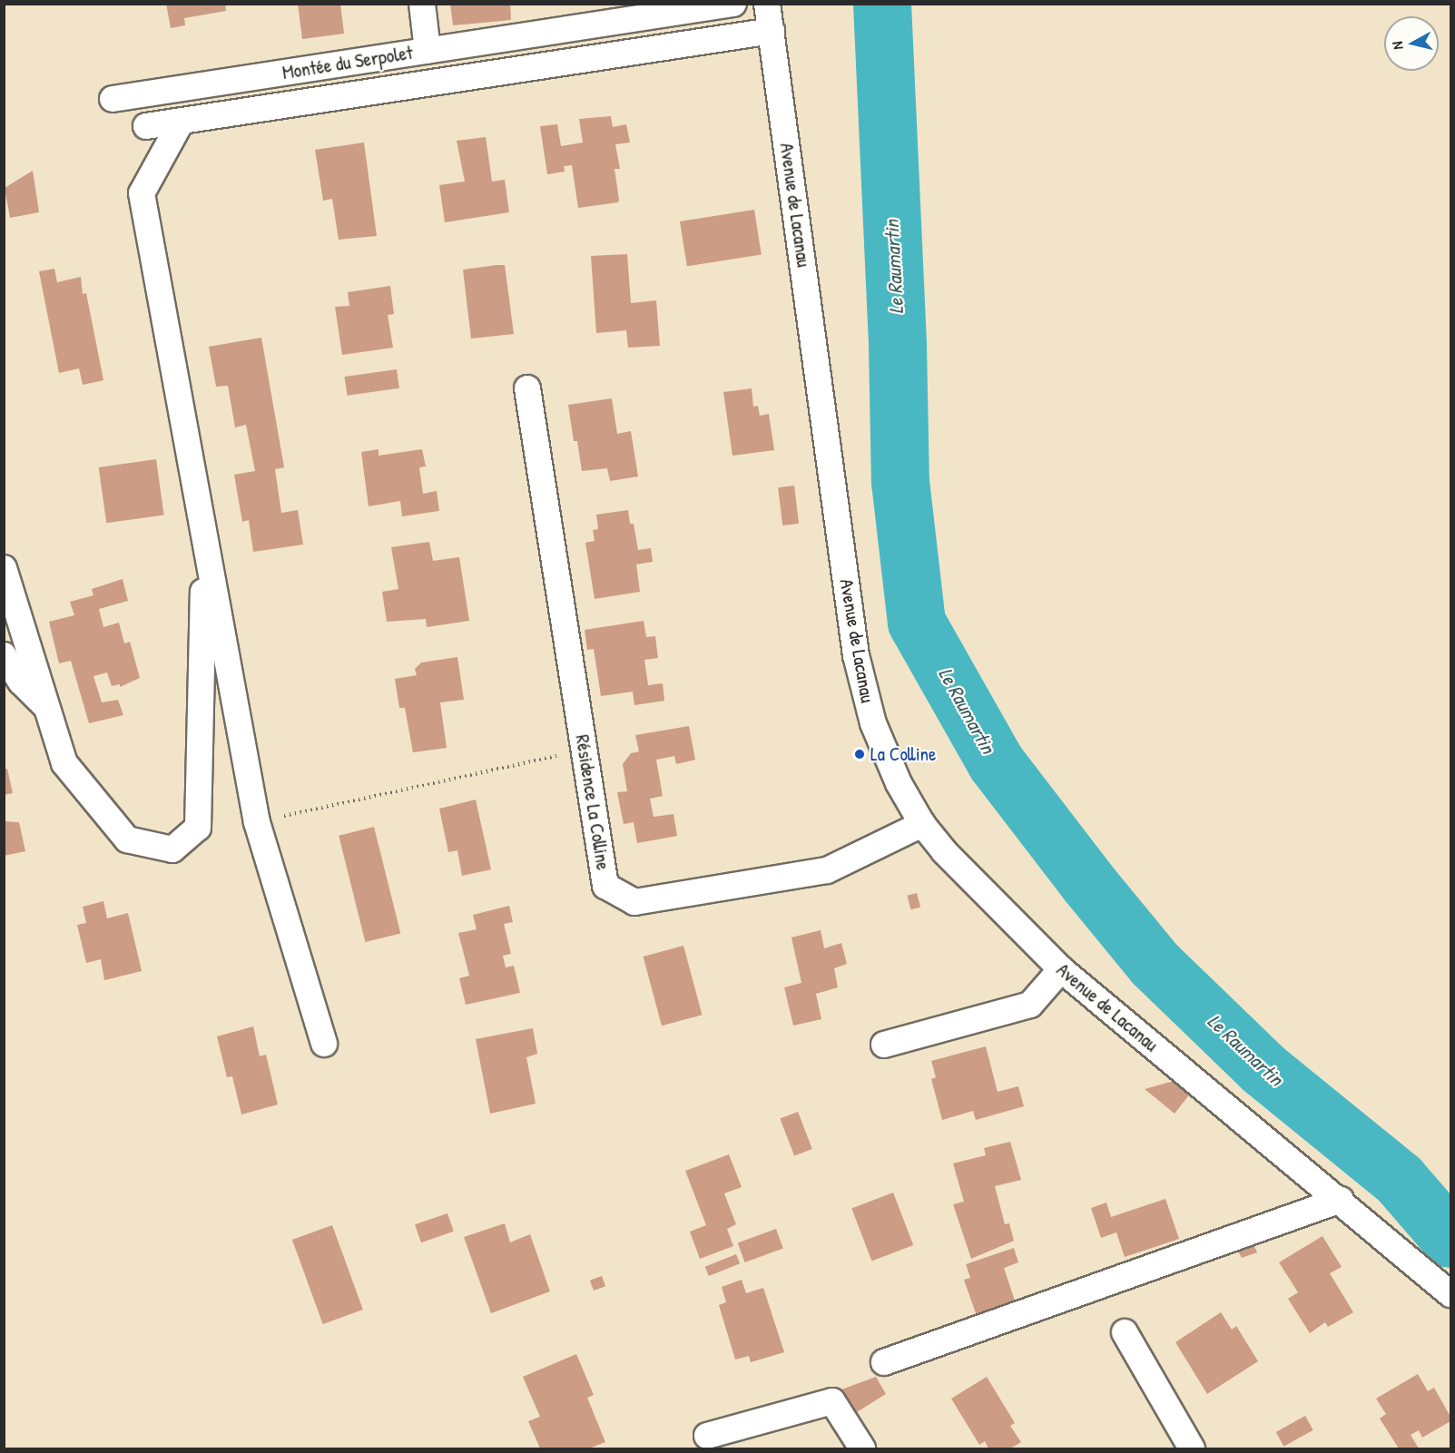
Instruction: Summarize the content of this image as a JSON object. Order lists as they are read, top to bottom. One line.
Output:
{"streets":{"street":["Montée du Serpolet","Avenue de Lacanau","Résidence La Colline"]},"crossings":[["Avenue de Lacanau","Résidence La Colline"]],"water":["Le Raumartin"],"places":["La Colline"],"north":"left"}
